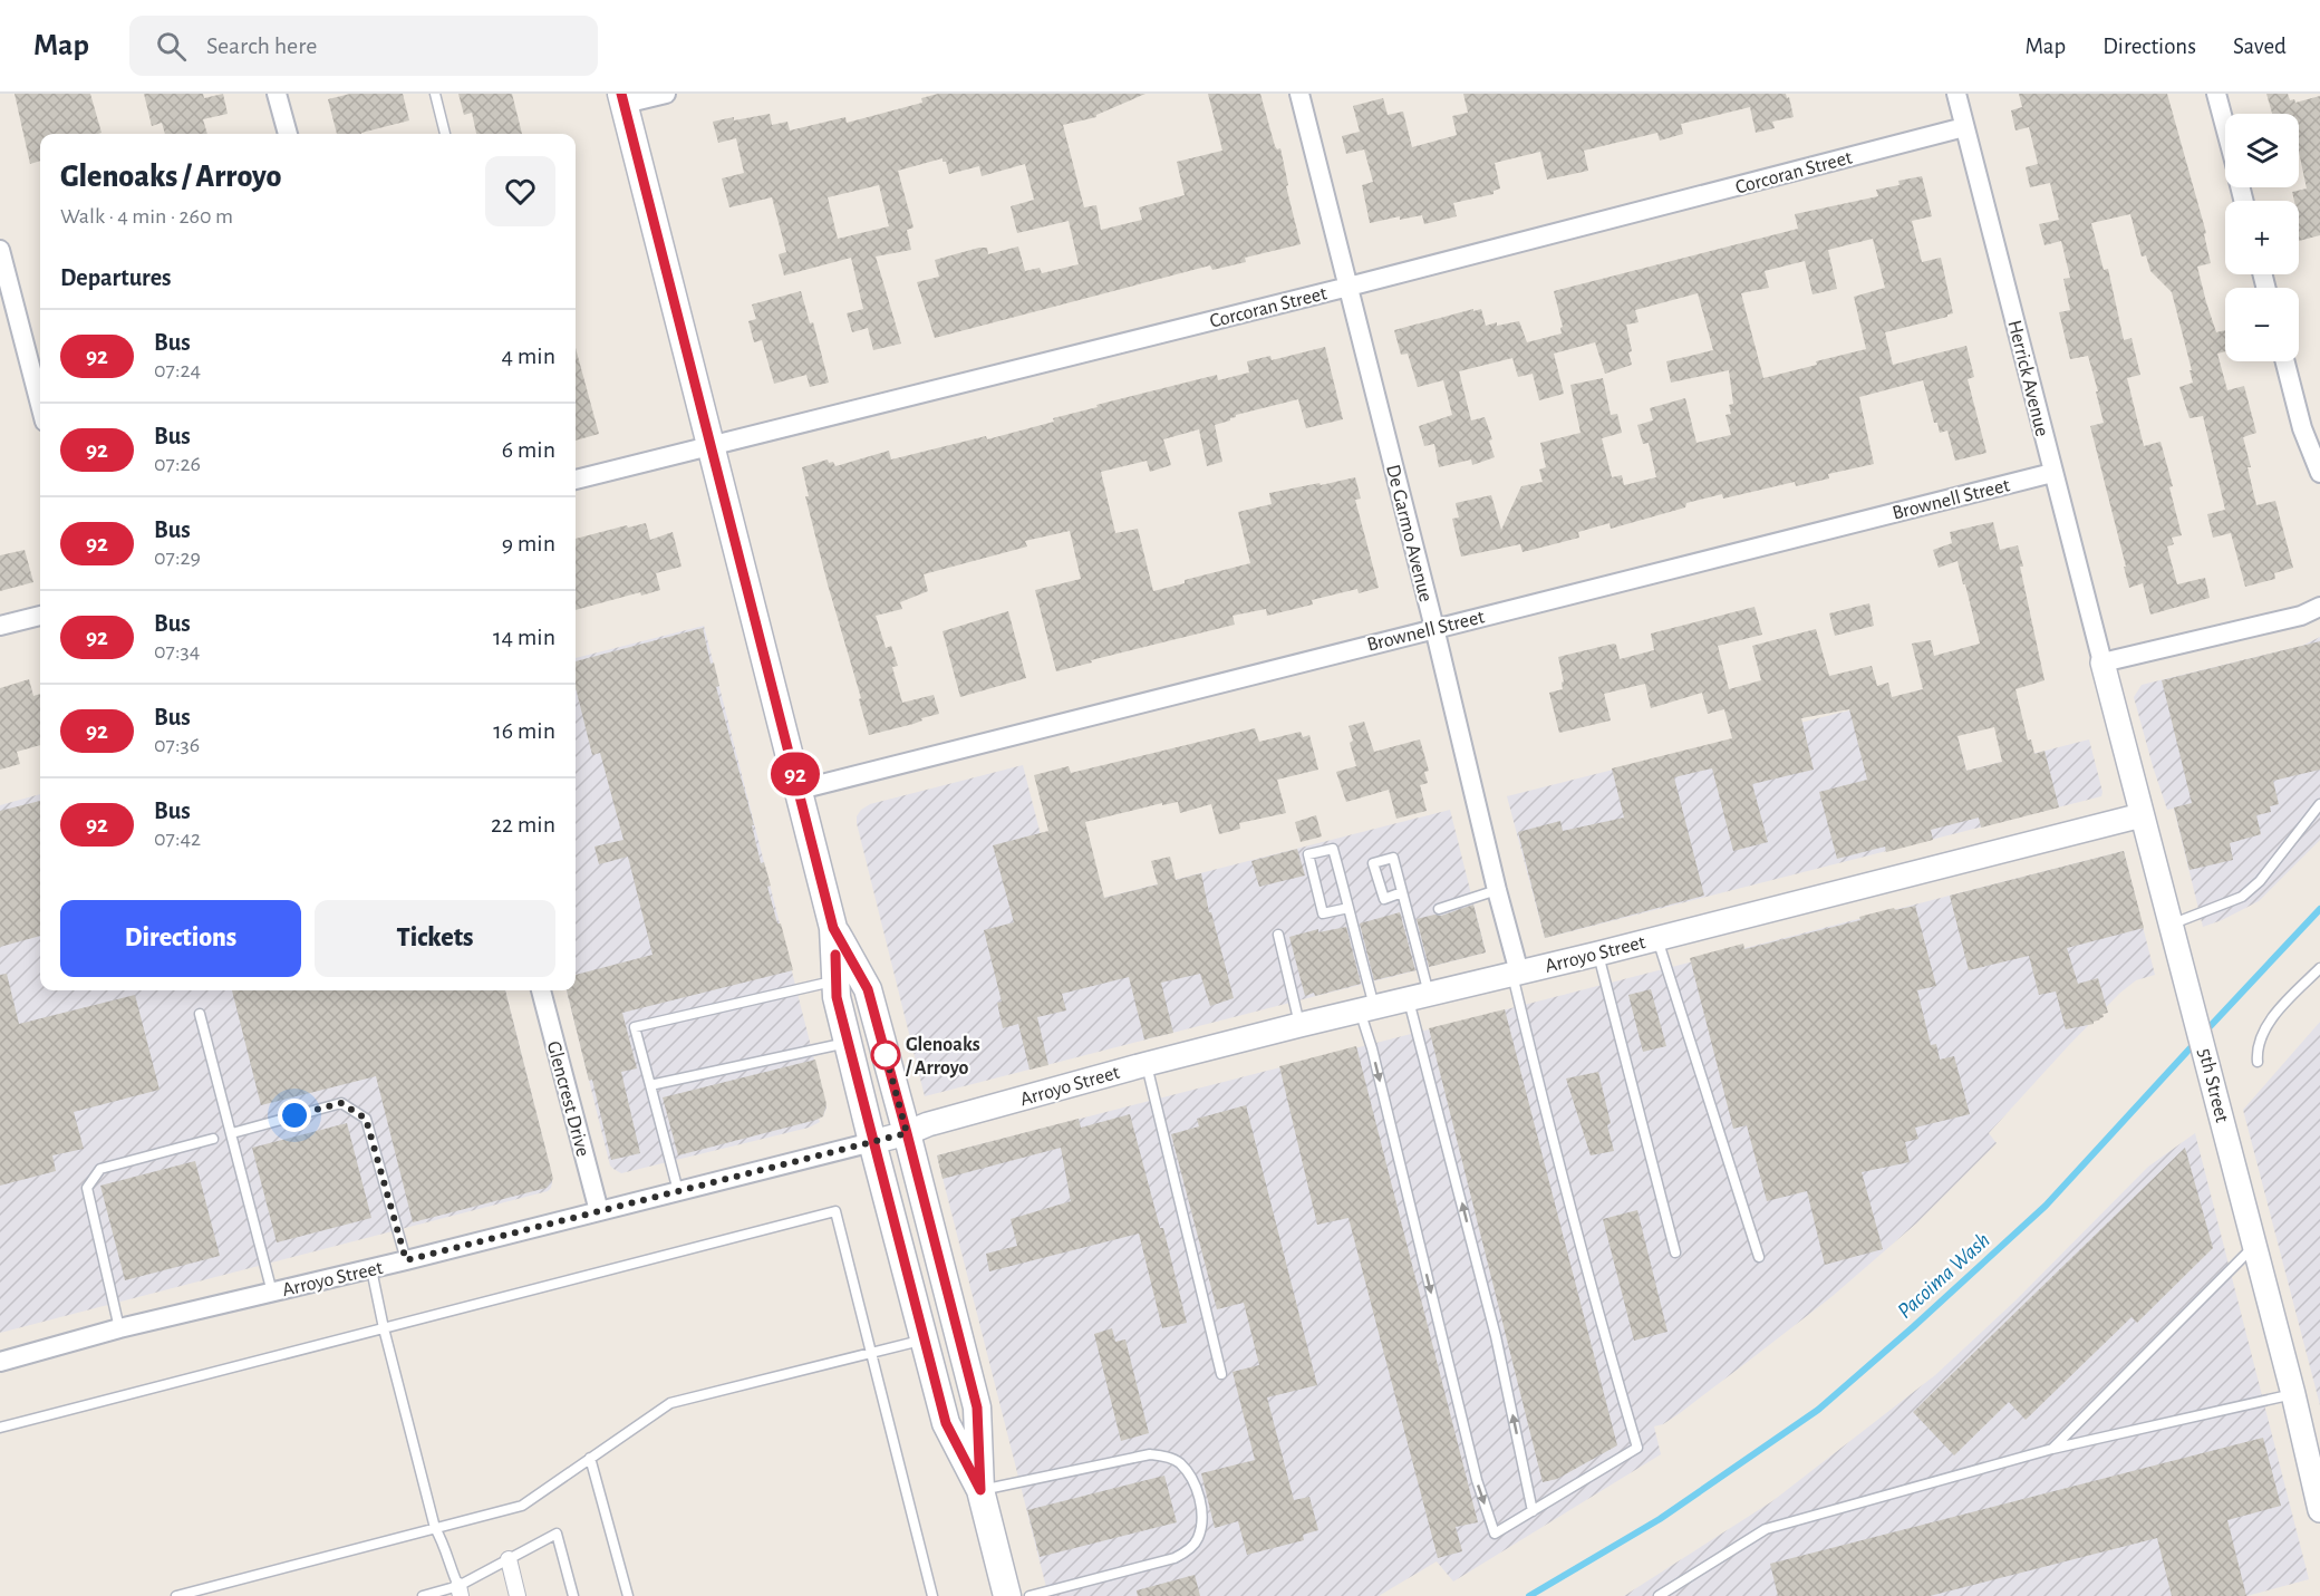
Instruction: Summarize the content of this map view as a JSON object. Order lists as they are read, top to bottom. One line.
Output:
{"streets":{"street":["Corcoran Street","Herrick Avenue","Brownell Street","De Garmo Avenue","Arroyo Street","5th Street","Glencrest Drive"]},"crossings":[["Corcoran Street","Herrick Avenue"],["Corcoran Street","De Garmo Avenue"],["Herrick Avenue","Brownell Street"],["Herrick Avenue","5th Street"],["Brownell Street","De Garmo Avenue"],["De Garmo Avenue","Arroyo Street"],["Arroyo Street","5th Street"],["Arroyo Street","Glencrest Drive"]],"water":["Pacoima Wash"],"places":["Glenoaks / Arroyo"],"lines":["bus line 92"],"page":{"header":"Map","search":"Search here","nav":["Map","Directions","Saved"],"on_map":"92","map_buttons":["+","−"],"heading":[["Glenoaks / Arroyo","Walk · 4 min · 260 m"],"Departures"],"list":[{"mark":"92","name":"Bus","note":"07:24","value":"4 min"},{"mark":"92","name":"Bus","note":"07:26","value":"6 min"},{"mark":"92","name":"Bus","note":"07:29","value":"9 min"},{"mark":"92","name":"Bus","note":"07:34","value":"14 min"},{"mark":"92","name":"Bus","note":"07:36","value":"16 min"},{"mark":"92","name":"Bus","note":"07:42","value":"22 min"}],"buttons":["Directions","Tickets"]}}
